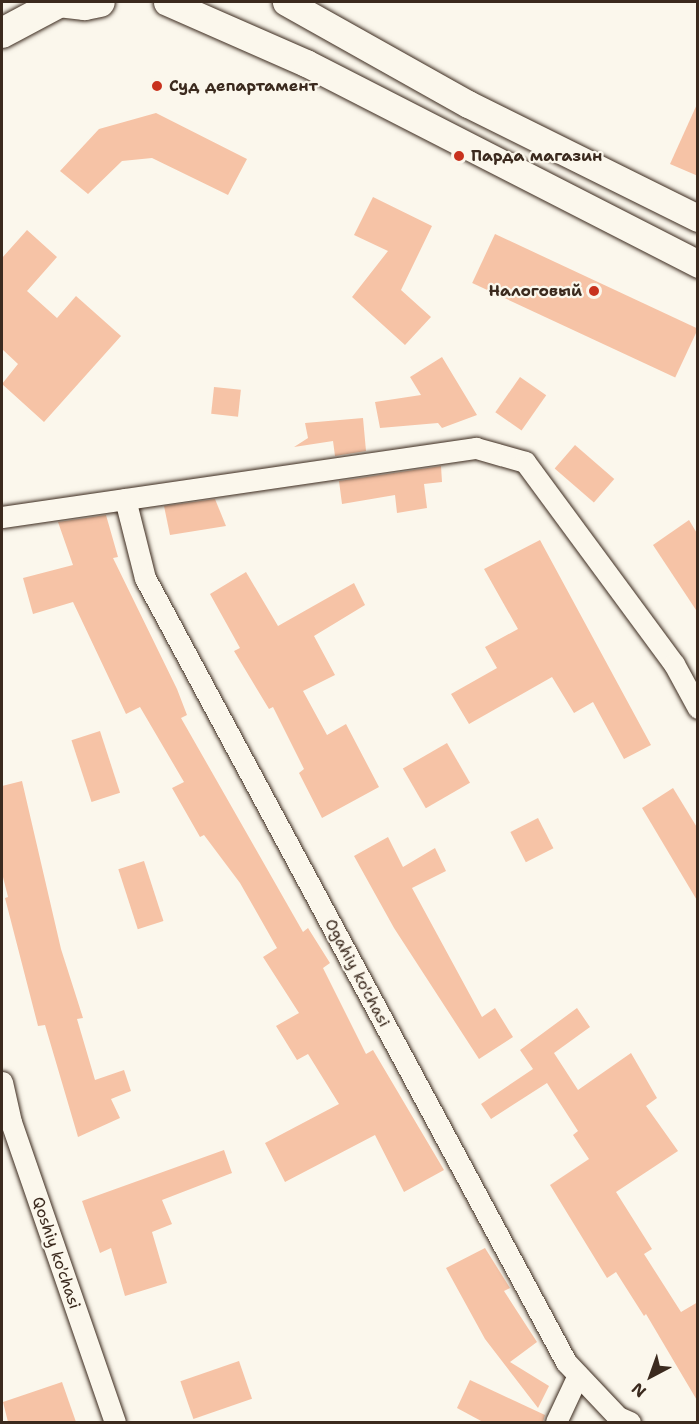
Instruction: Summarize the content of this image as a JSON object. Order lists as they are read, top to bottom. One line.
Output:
{"streets":{"street":["Ogahiy ko'chasi","Qoshiy ko'chasi"]},"places":["Суд департамент","Парда магазин","Налоговый"],"north":"bottom left"}
